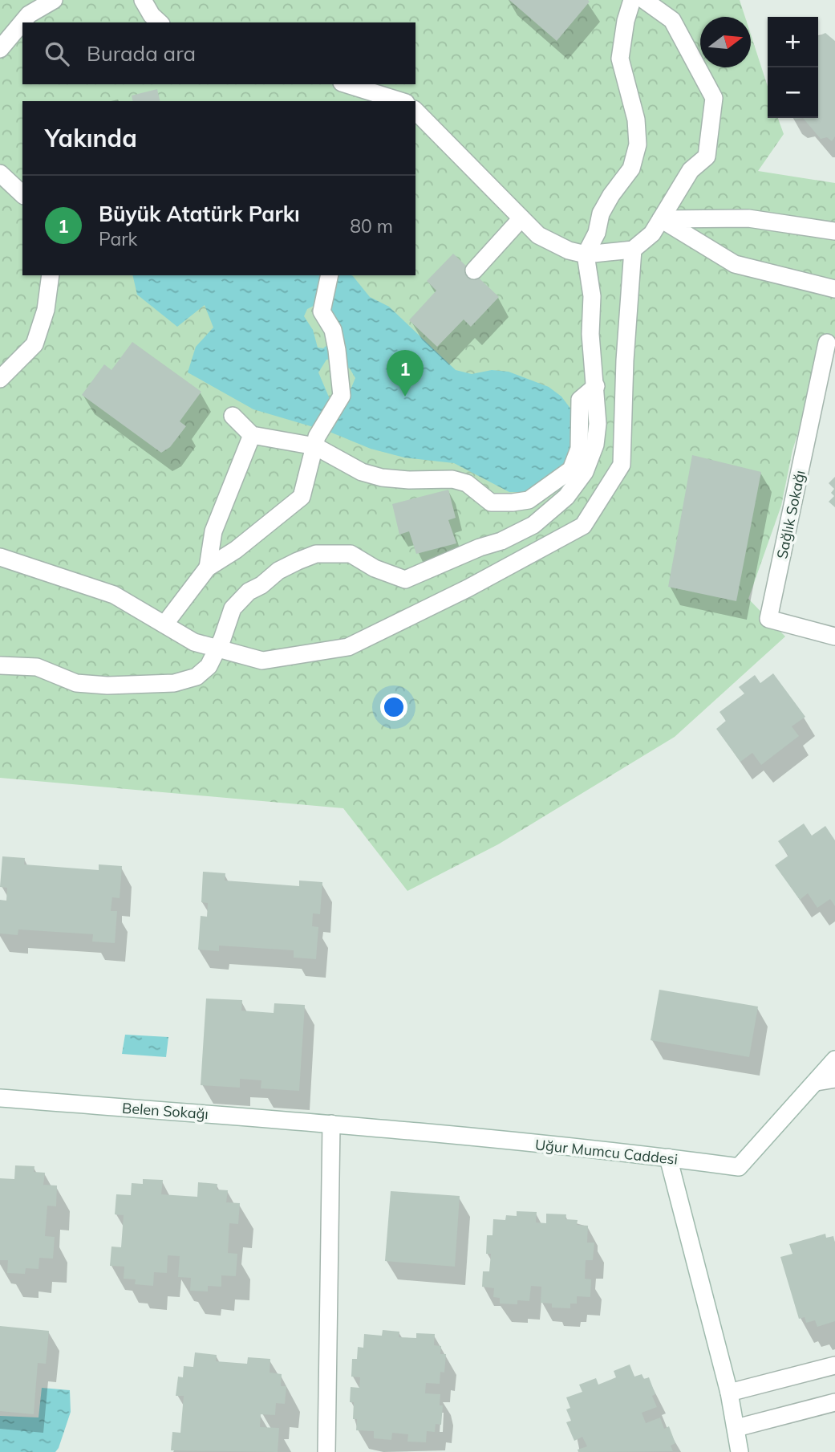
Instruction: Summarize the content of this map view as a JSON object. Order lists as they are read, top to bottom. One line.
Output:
{"streets":{"street":["Sağlık Sokağı","Belen Sokağı","Uğur Mumcu Caddesi"]},"crossings":[["Belen Sokağı","Uğur Mumcu Caddesi"]],"north":"right","page":{"map_buttons":["+","−"],"search":"Burada ara","heading":"Yakında","list":[{"mark":"1","name":"Büyük Atatürk Parkı","note":"Park","value":"80 m"}],"pins":"1"}}
